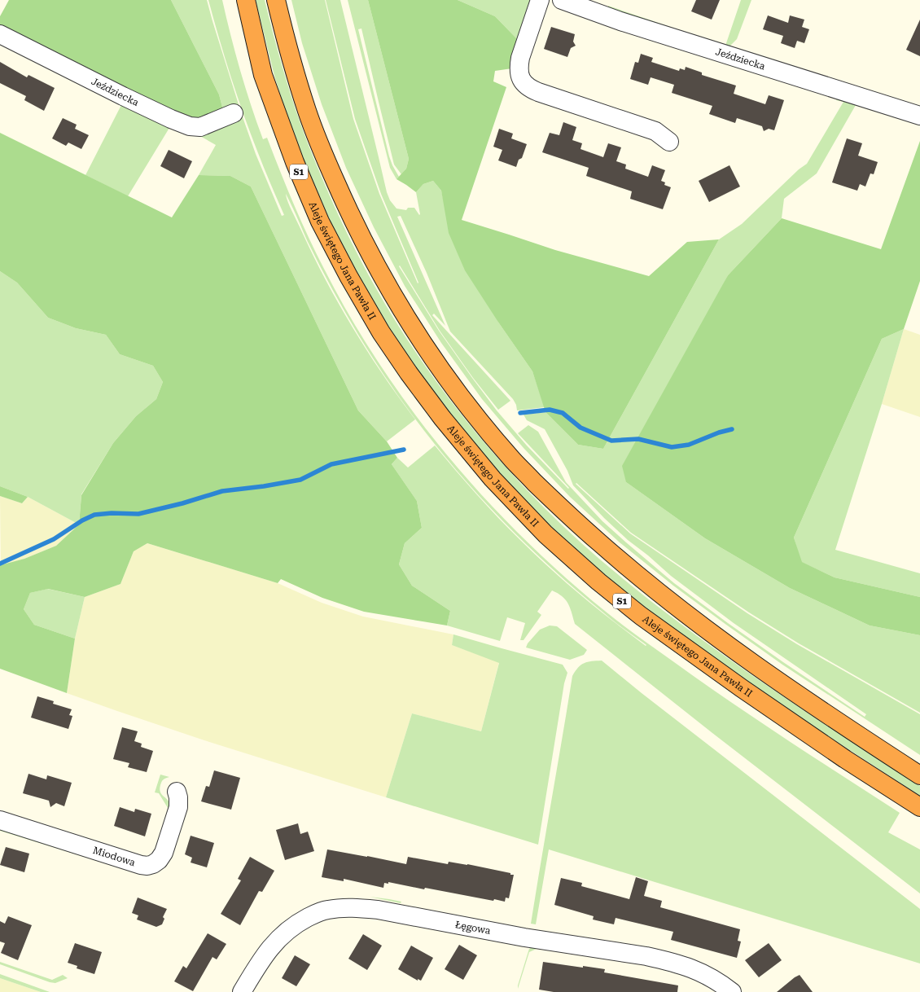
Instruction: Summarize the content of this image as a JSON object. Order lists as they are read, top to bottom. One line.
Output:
{"streets":{"highway":["S1","Aleje świętego Jana Pawła II"],"street":["Jeździecka","Miodowa","Łęgowa"]}}
